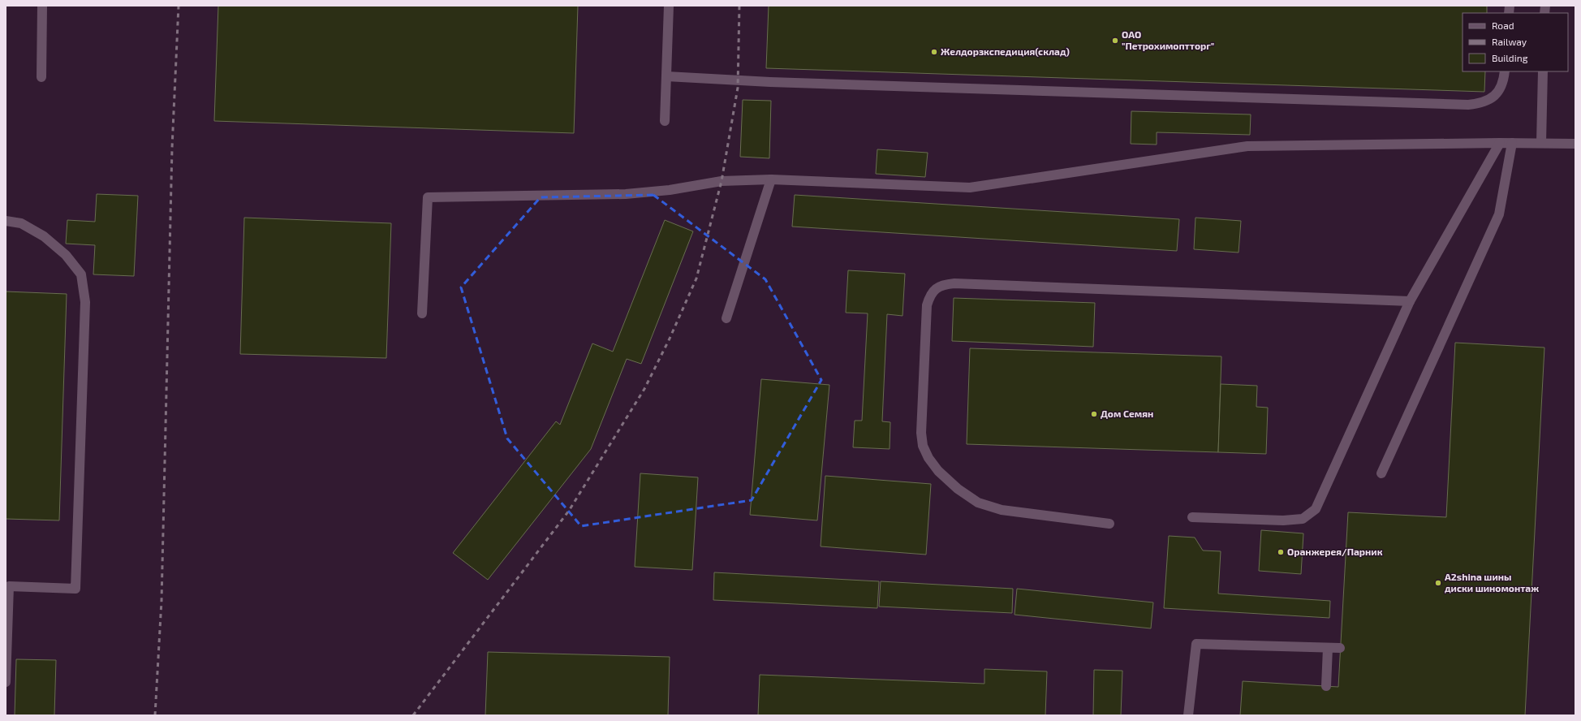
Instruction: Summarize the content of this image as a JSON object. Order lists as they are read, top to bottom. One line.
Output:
{"places":["ОАО \"Петрохимоптторг\"","Желдорзкспедиция(склад)","Дом Семян","Оранжерея/Парник","A2shina шины диски шиномонтаж"],"legend":["Road","Railway","Building"]}
